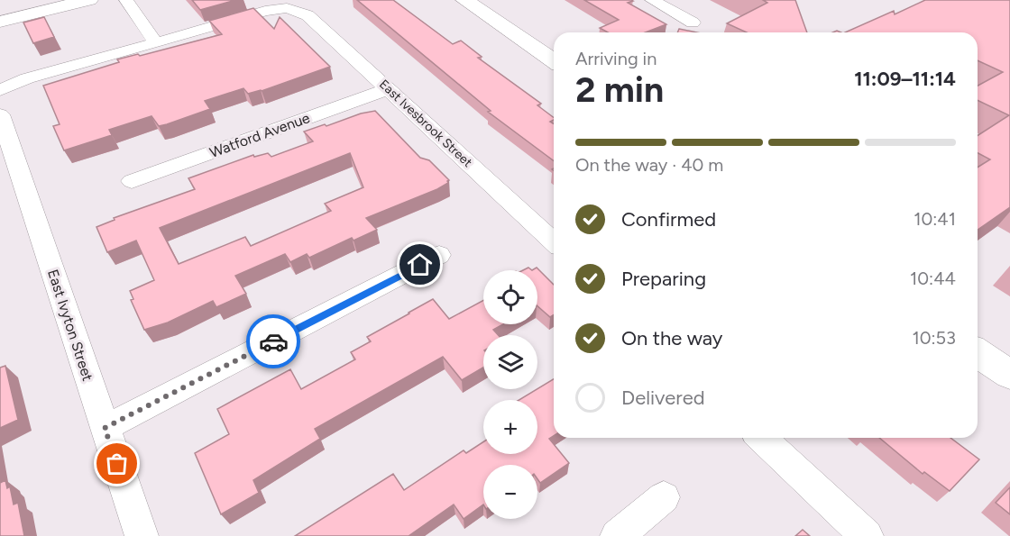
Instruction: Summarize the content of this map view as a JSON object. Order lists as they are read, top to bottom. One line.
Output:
{"streets":{"street":["East Ivesbrook Street","Watford Avenue","East Ivyton Street"]},"crossings":[["East Ivesbrook Street","Watford Avenue"]],"page":{"heading":["2 min","Arriving in","11:09–11:14"],"bar":"On the way · 40 m","list":[["Confirmed","10:41"],["Preparing","10:44"],["On the way","10:53"],"Delivered"],"map_buttons":["+","−"]}}
